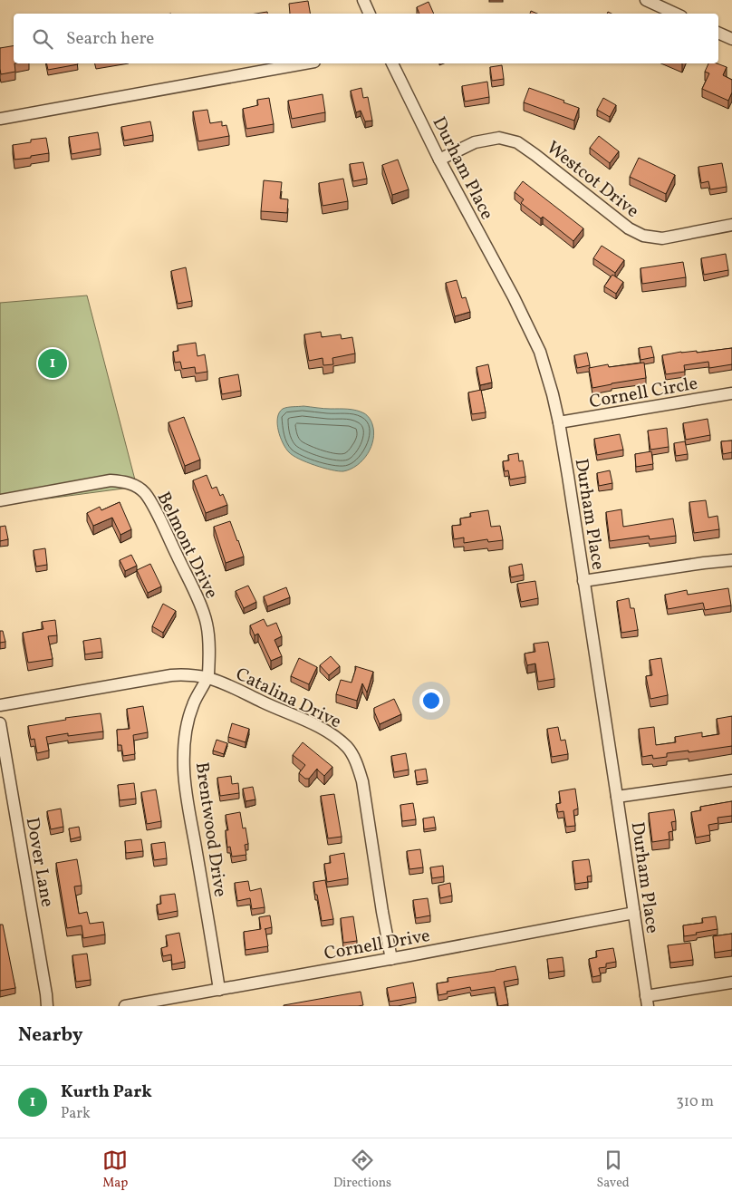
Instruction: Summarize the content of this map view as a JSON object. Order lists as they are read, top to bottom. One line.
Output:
{"streets":{"street":["Durham Place","Westcot Drive","Cornell Circle","Belmont Drive","Catalina Drive","Brentwood Drive","Dover Lane","Cornell Drive"]},"crossings":[["Durham Place","Westcot Drive"],["Durham Place","Cornell Circle"],["Durham Place","Cornell Drive"],["Belmont Drive","Catalina Drive"],["Belmont Drive","Brentwood Drive"],["Catalina Drive","Brentwood Drive"],["Catalina Drive","Cornell Drive"],["Brentwood Drive","Cornell Drive"]],"page":{"search":"Search here","pins":"1","heading":"Nearby","list":[{"mark":"1","name":"Kurth Park","note":"Park","value":"310 m"}],"nav":["Map","Directions","Saved"]}}
